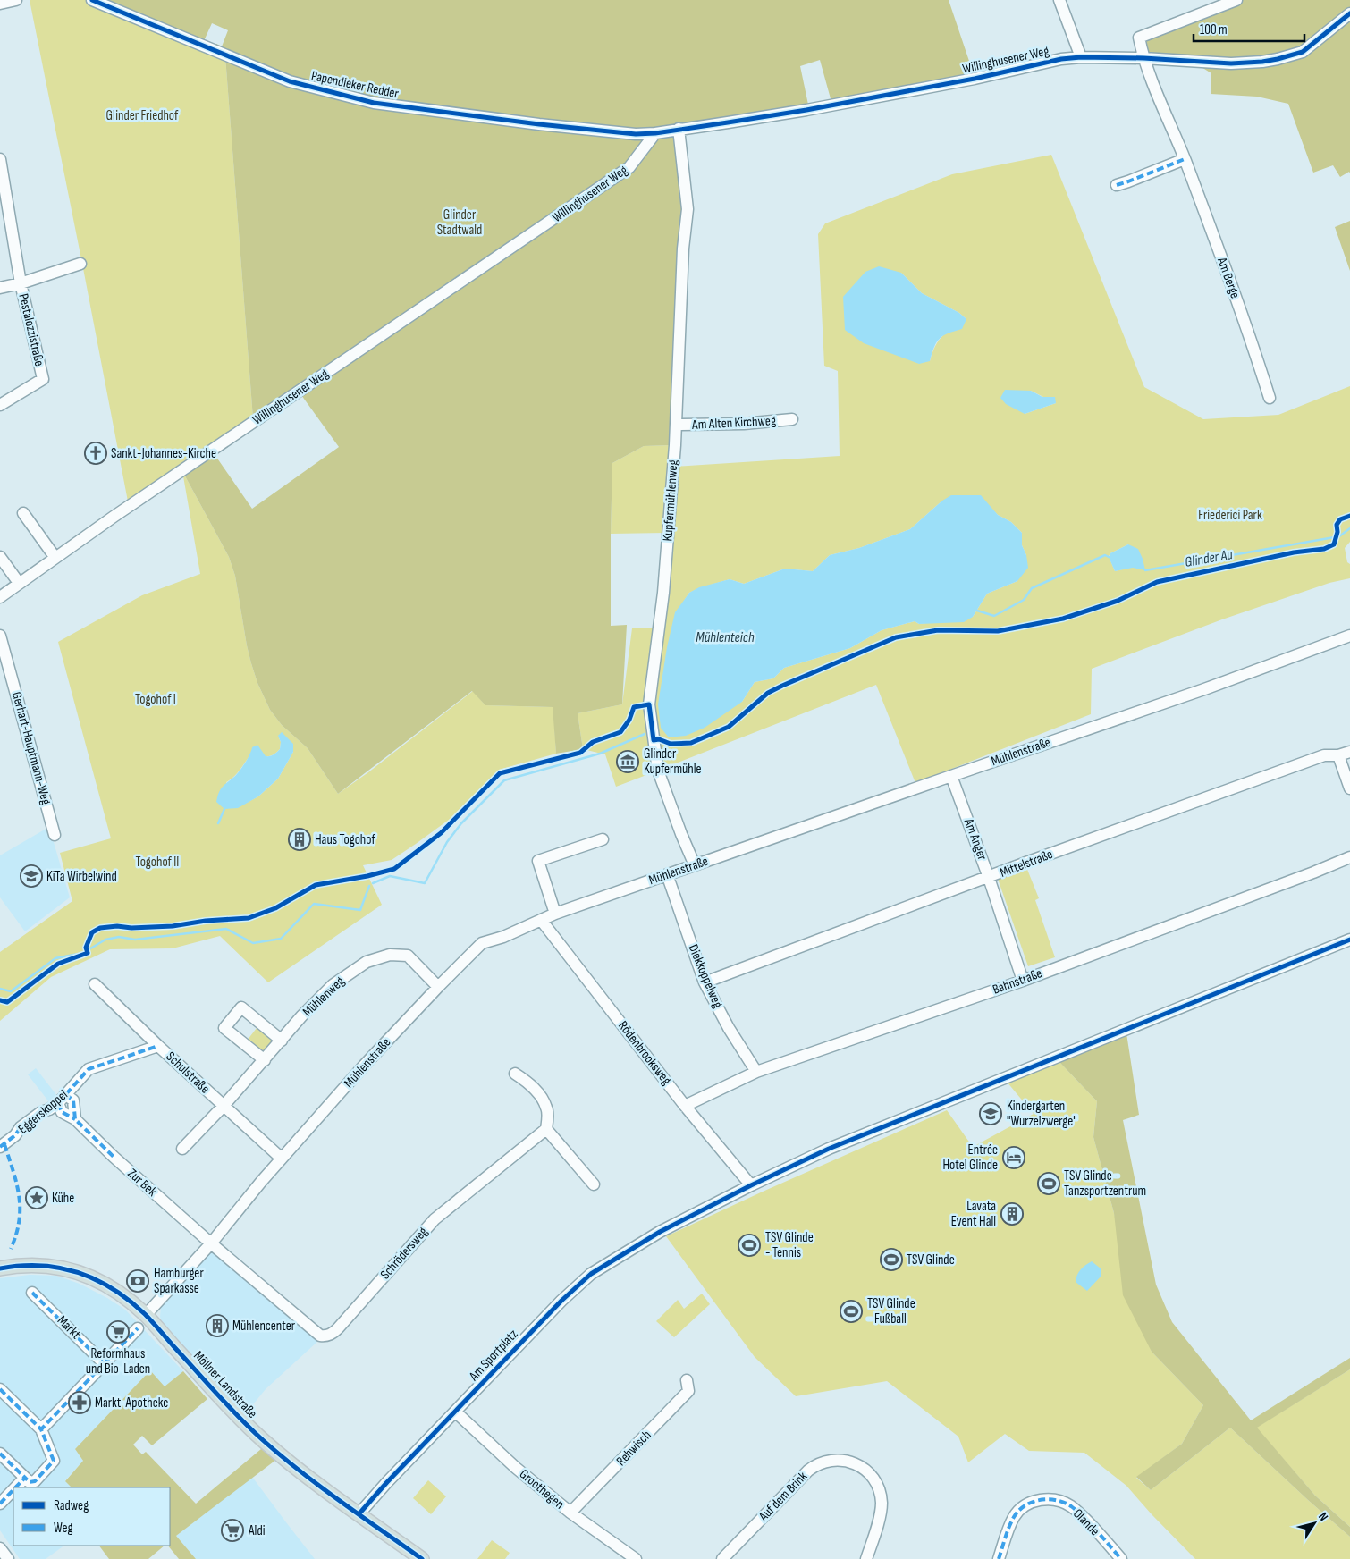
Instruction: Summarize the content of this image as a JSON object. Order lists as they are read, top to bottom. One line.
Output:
{"streets":{"main road":["Möllner Landstraße"],"street":["Willinghusener Weg","Papendieker Redder","Am Berge","Pestalozzistraße","Am Alten Kirchweg","Kupfermühlenweg","Gerhart-Hauptmann-Weg","Mühlenstraße","Am Anger","Mittelstraße","Diekkoppelweg","Bahnstraße","Mühlenweg","Rödenbrooksweg","Schulstraße","Eggerskoppel","Zur Bek","Schrödersweg","Markt","Am Sportplatz","Rehwisch","Groothegen","Auf dem Brink","Olande"]},"crossings":[["Willinghusener Weg","Papendieker Redder"],["Willinghusener Weg","Am Berge"],["Willinghusener Weg","Kupfermühlenweg"],["Am Alten Kirchweg","Kupfermühlenweg"],["Kupfermühlenweg","Mühlenstraße"],["Mühlenstraße","Am Anger"],["Mühlenstraße","Diekkoppelweg"],["Mühlenstraße","Mühlenweg"],["Mühlenstraße","Rödenbrooksweg"],["Mühlenstraße","Schulstraße"],["Mühlenstraße","Zur Bek"],["Mühlenstraße","Schrödersweg"],["Mühlenstraße","Möllner Landstraße"],["Am Anger","Mittelstraße"],["Am Anger","Bahnstraße"],["Mittelstraße","Diekkoppelweg"],["Diekkoppelweg","Bahnstraße"],["Bahnstraße","Rödenbrooksweg"],["Mühlenweg","Schulstraße"],["Rödenbrooksweg","Am Sportplatz"],["Schulstraße","Eggerskoppel"],["Eggerskoppel","Zur Bek"],["Zur Bek","Schrödersweg"],["Am Sportplatz","Möllner Landstraße"],["Am Sportplatz","Groothegen"],["Rehwisch","Groothegen"]],"water":["Glinder Au","Mühlenteich"],"parks":["Glinder Friedhof","Glinder Stadtwald","Friederici Park","Togohof I","Togohof II"],"places":{"church":["Sankt-Johannes-Kirche"],"museum":["Glinder Kupfermühle"],"building":["Haus Togohof","Lavata Event Hall","Mühlencenter"],"school or university":["KiTa Wirbelwind","Kindergarten \"Wurzelzwerge\""],"hotel":["Entrée Hotel Glinde"],"sports":["TSV Glinde - Tanzsportzentrum","TSV Glinde - Tennis","TSV Glinde","TSV Glinde - Fußball"],"place":["Kühe"],"bank":["Hamburger Sparkasse"],"supermarket":["Reformhaus und Bio-Laden","Aldi"],"pharmacy":["Markt-Apotheke"]},"legend":["Radweg","Weg"],"scale_bar":"100 m","north":"top right"}
